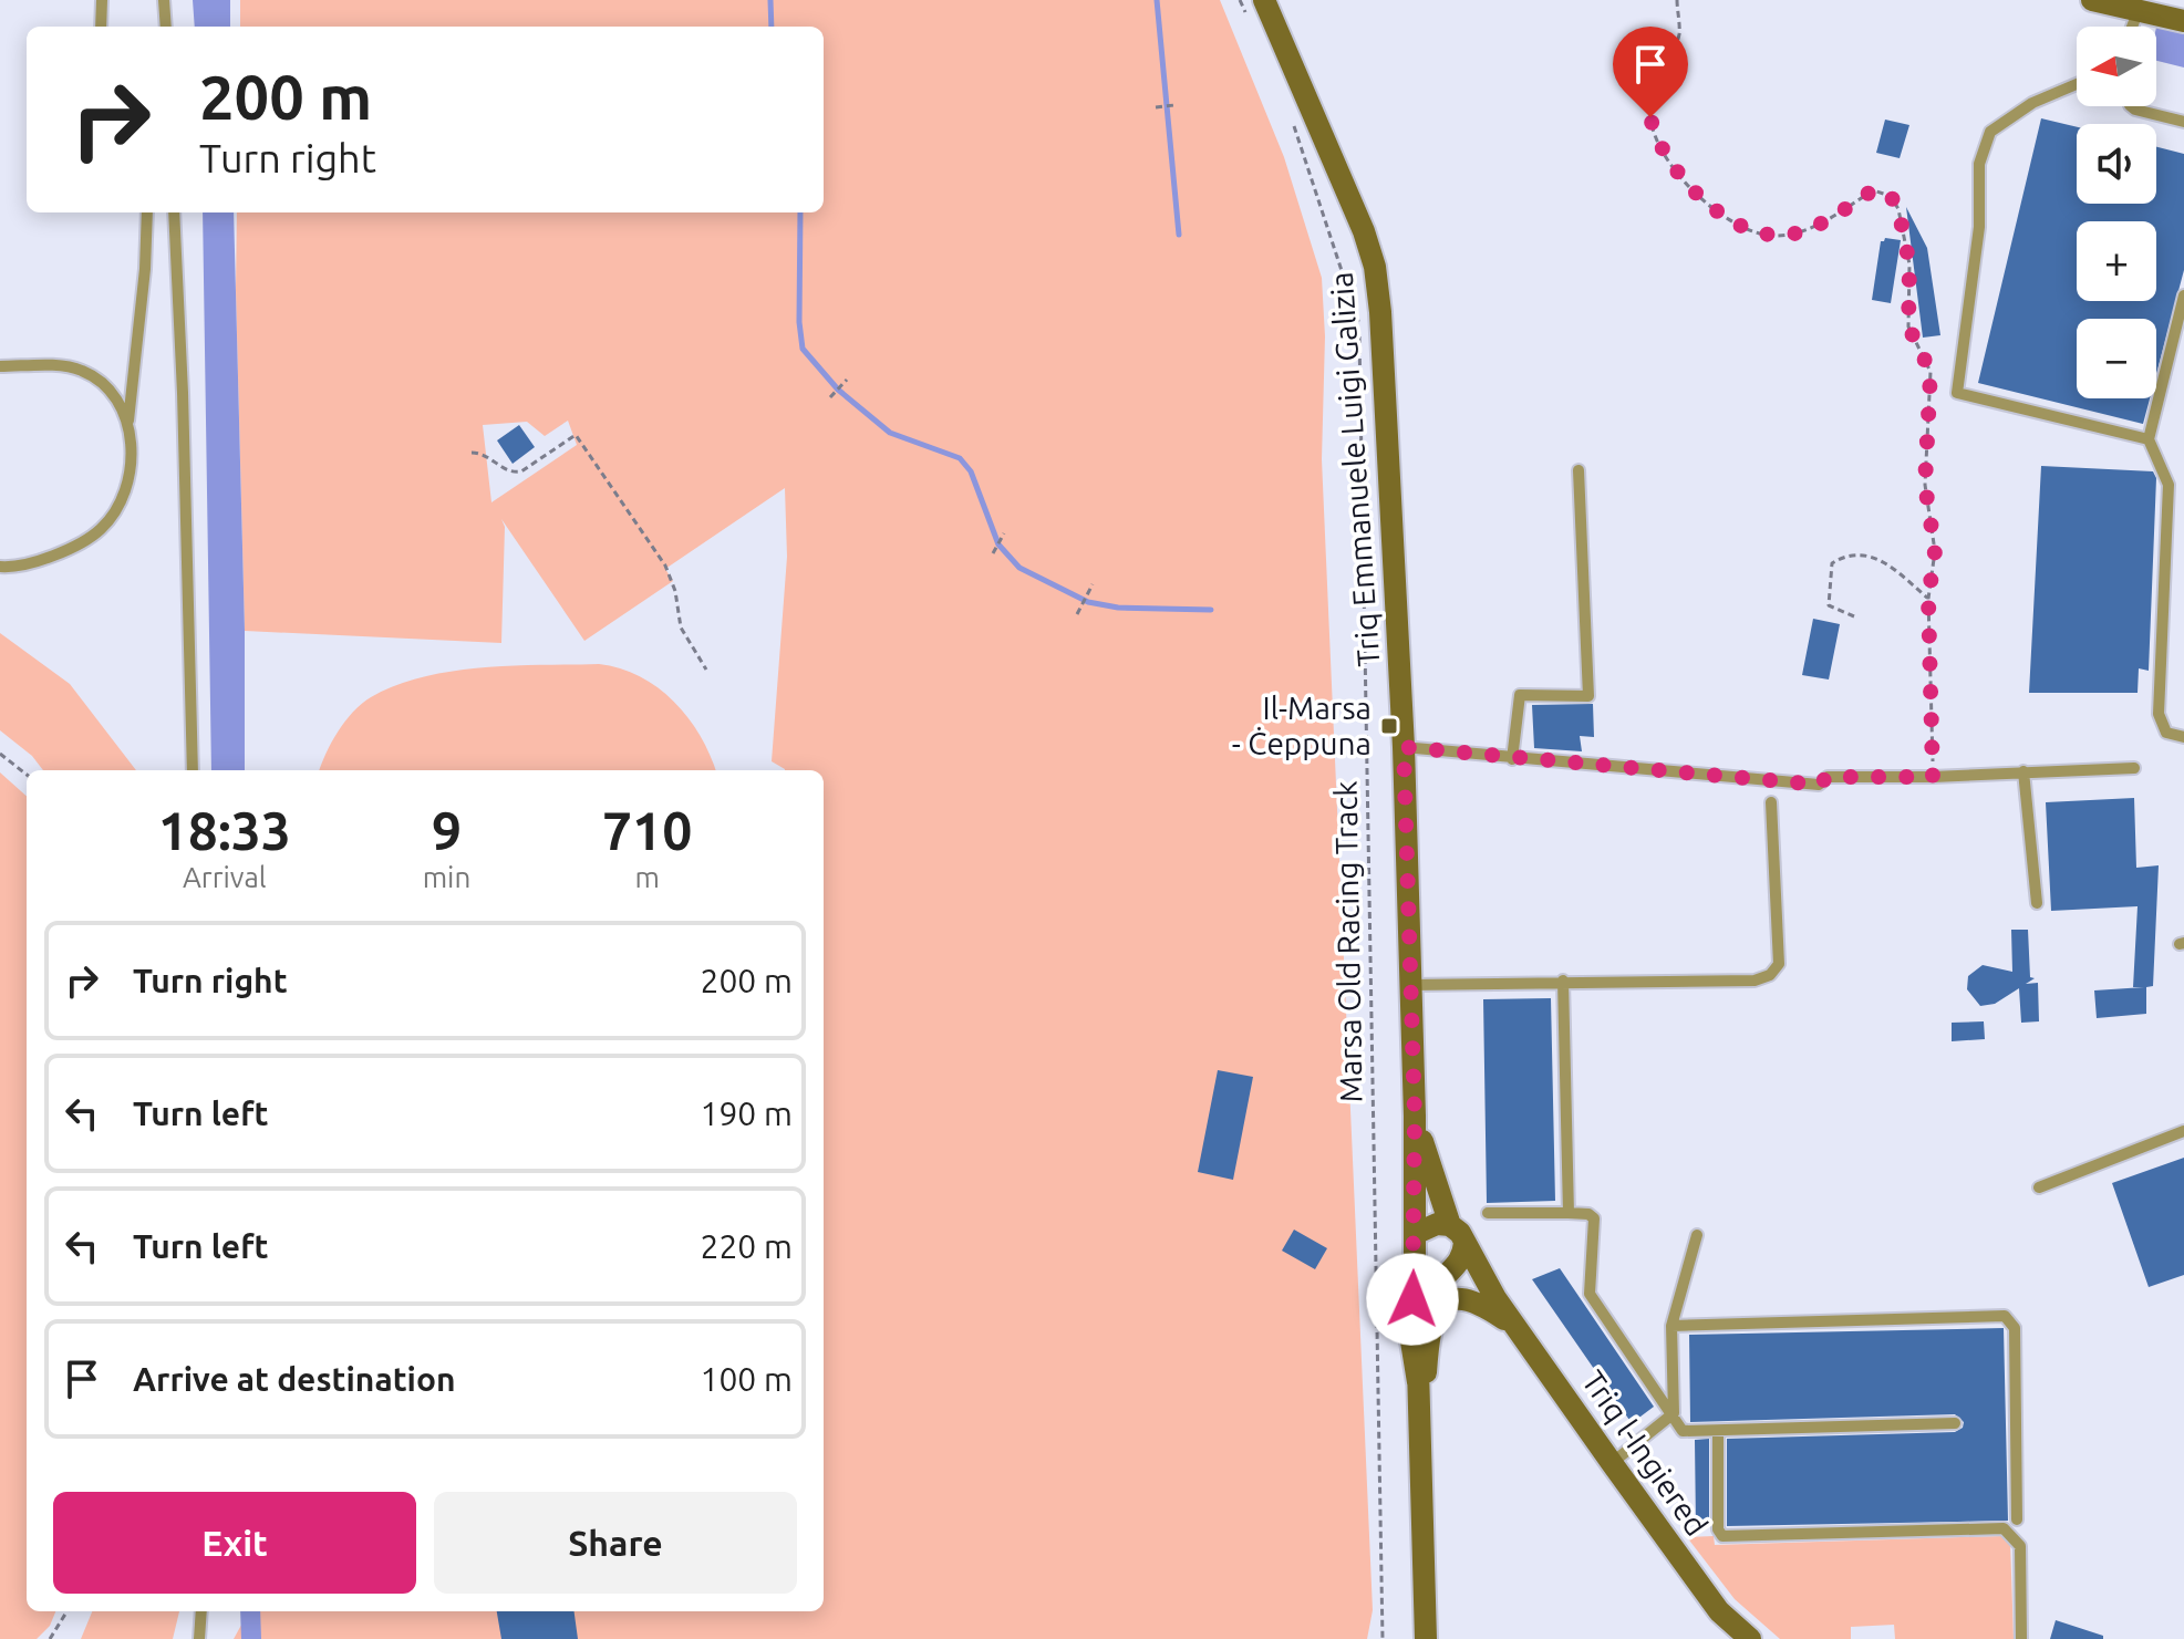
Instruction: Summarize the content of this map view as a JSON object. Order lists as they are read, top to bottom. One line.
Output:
{"streets":{"main road":["Triq Emmanuele Luigi Galizia","Triq l-Ingiered"],"path":["Marsa Old Racing Track"]},"crossings":[["Triq Emmanuele Luigi Galizia","Triq l-Ingiered"]],"places":{"transit":["Il-Marsa - Ċeppuna"]},"north":"left","page":{"map_buttons":["+","−"],"turn":["200 m","Turn right"],"eta":["18:33","Arrival","9","min","710","m"],"list":[{"name":"Turn right","value":"200 m"},{"name":"Turn left","value":"190 m"},{"name":"Turn left","value":"220 m"},{"name":"Arrive at destination","value":"100 m"}],"buttons":["Exit","Share"]}}
